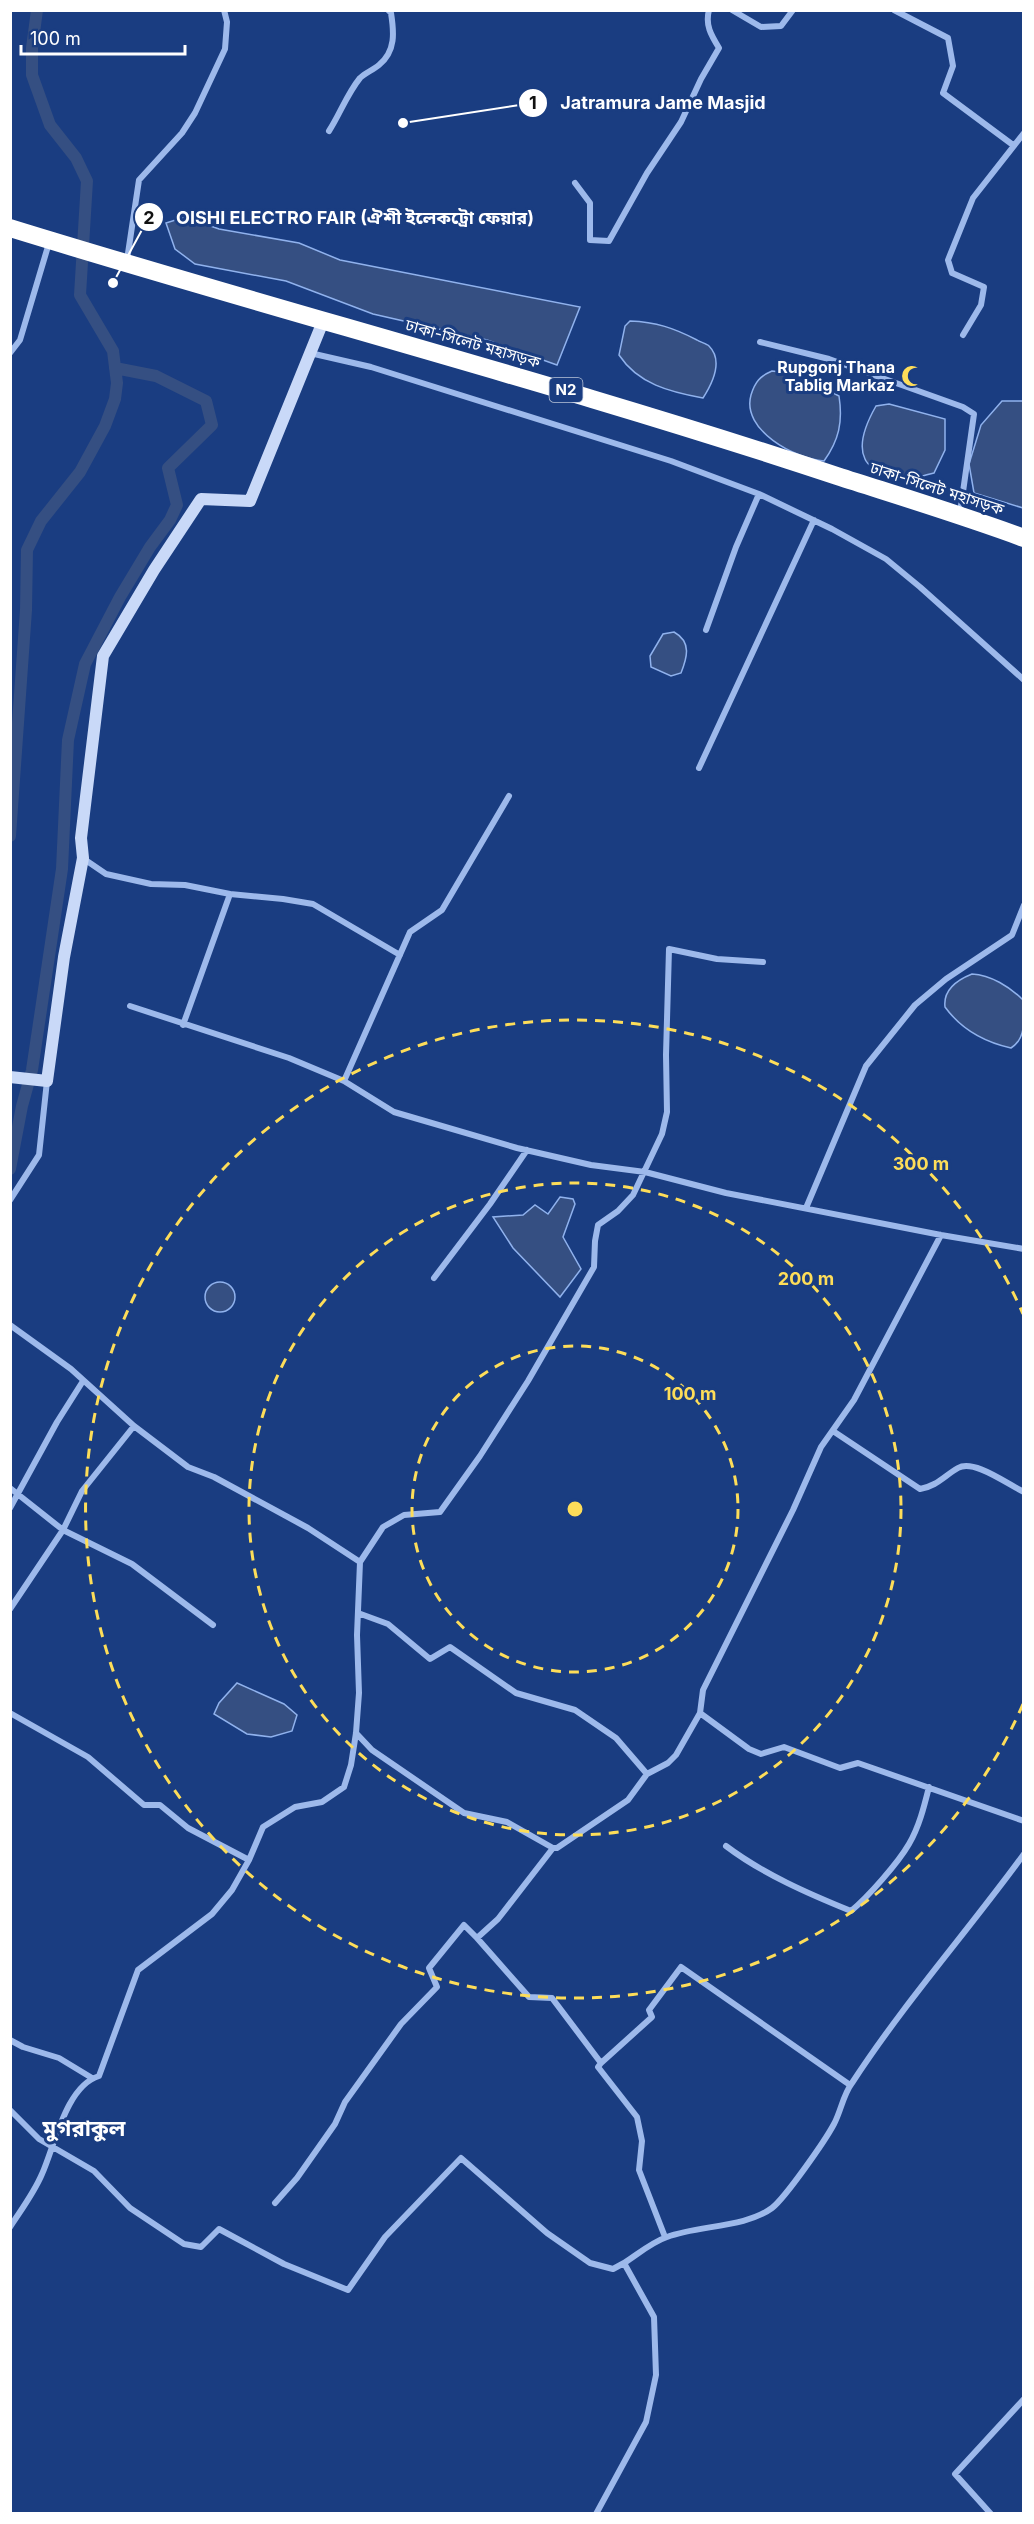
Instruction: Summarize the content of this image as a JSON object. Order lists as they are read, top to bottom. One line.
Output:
{"streets":{"highway":["ঢাকা-সিলেট মহাসড়ক","N2"]},"districts":["মুগরাকুল"],"places":{"other":["Jatramura Jame Masjid","OISHI ELECTRO FAIR (ঐশী ইলেকট্রো ফেয়ার)"],"mosque":["Rupgonj Thana Tablig Markaz"]},"scale_bar":"100 m","rings":["300 m","200 m","100 m"]}
